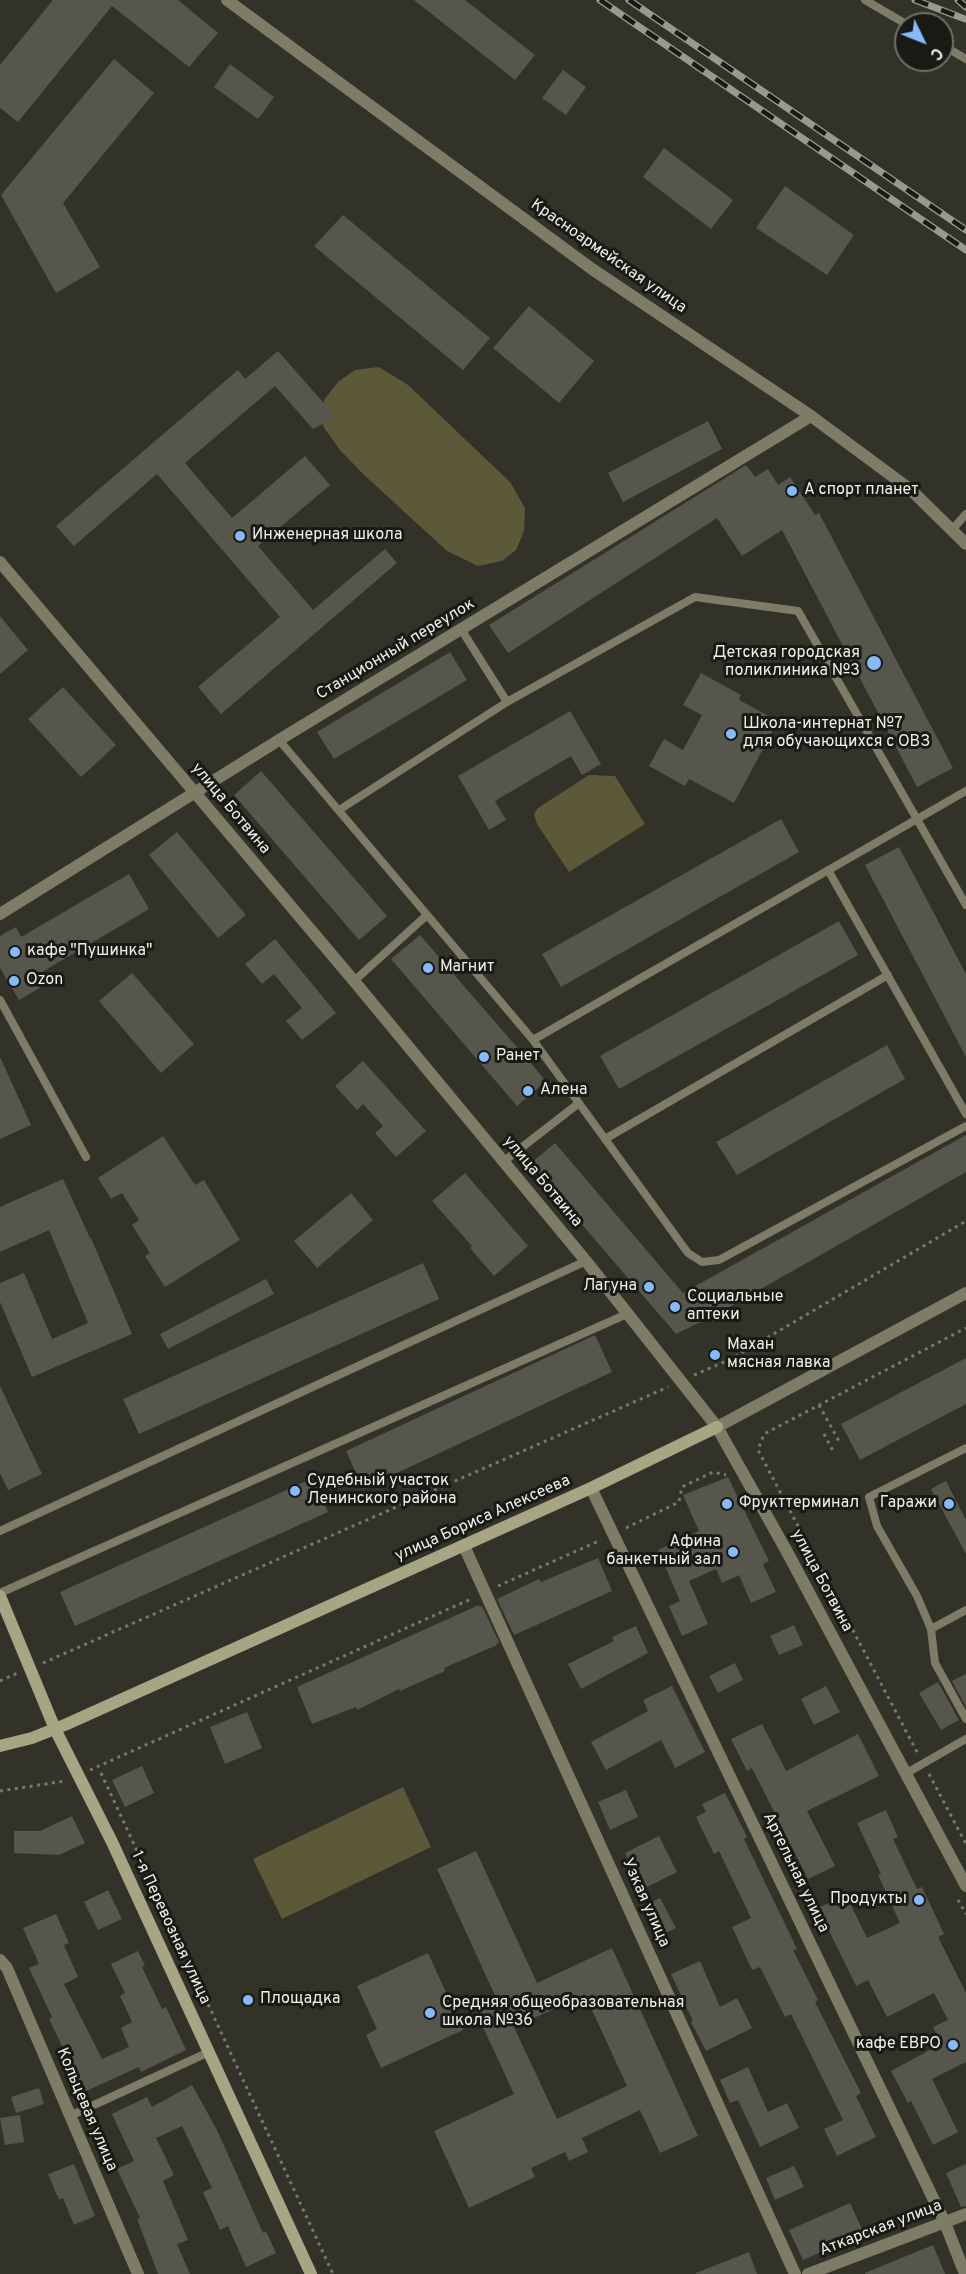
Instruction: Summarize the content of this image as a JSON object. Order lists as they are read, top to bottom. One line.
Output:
{"streets":{"main road":["улица Бориса Алексеева","1-я Перевозная улица"],"street":["Красноармейская улица","Станционный переулок","улица Ботвина","Артельная улица","Узкая улица","Кольцевая улица","Аткарская улица"]},"crossings":[["Красноармейская улица","Станционный переулок"],["Станционный переулок","улица Ботвина"],["улица Ботвина","улица Бориса Алексеева"],["улица Бориса Алексеева","Артельная улица"],["улица Бориса Алексеева","Узкая улица"],["улица Бориса Алексеева","1-я Перевозная улица"],["Артельная улица","Аткарская улица"]],"places":["А спорт планет","Инженерная школа","Детская городская поликлиника №3","Школа-интернат №7 для обучающихся с ОВЗ","кафе \"Пушинка\"","Магнит","Ozon","Ранет","Алена","Лагуна","Социальные аптеки","Махан мясная лавка","Судебный участок Ленинского района","Фрукттерминал","Гаражи","Афина банкетный зал","Продукты","Площадка","Средняя общеобразовательная школа №36","кафе ЕВРО"],"north":"bottom right"}
